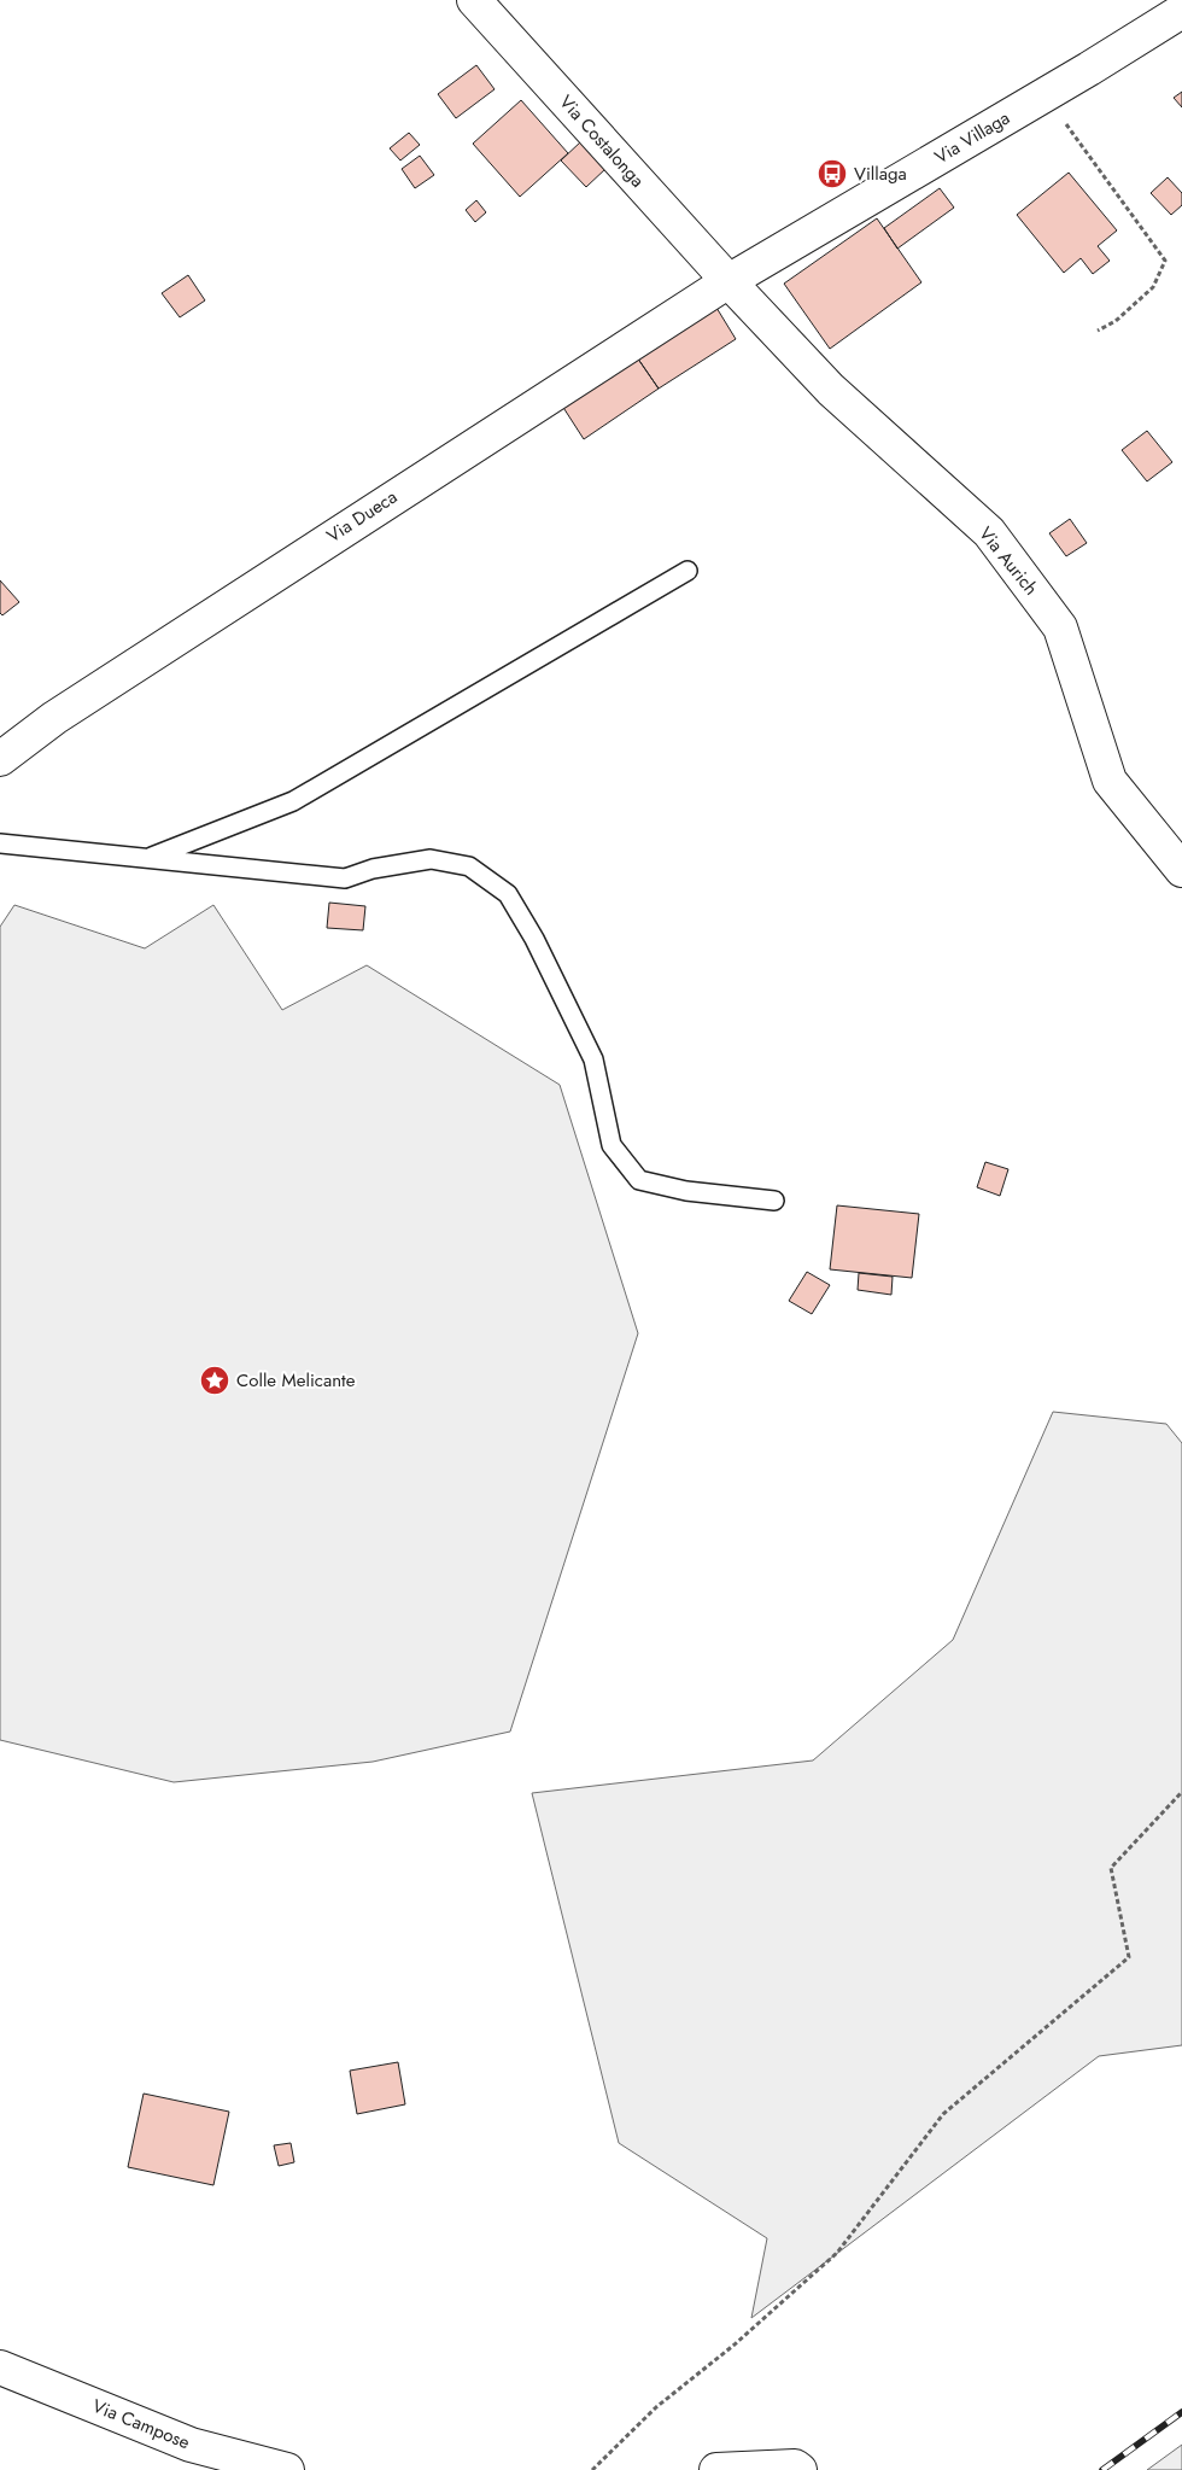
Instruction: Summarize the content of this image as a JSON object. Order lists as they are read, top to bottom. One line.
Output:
{"streets":{"street":["Via Villaga","Via Costalonga","Via Dueca","Via Aurich","Via Campose"]},"crossings":[["Via Villaga","Via Costalonga"],["Via Villaga","Via Dueca"],["Via Villaga","Via Aurich"],["Via Costalonga","Via Dueca"],["Via Costalonga","Via Aurich"],["Via Dueca","Via Aurich"]],"places":{"bus stop":["Villaga"],"place":["Colle Melicante"]}}
